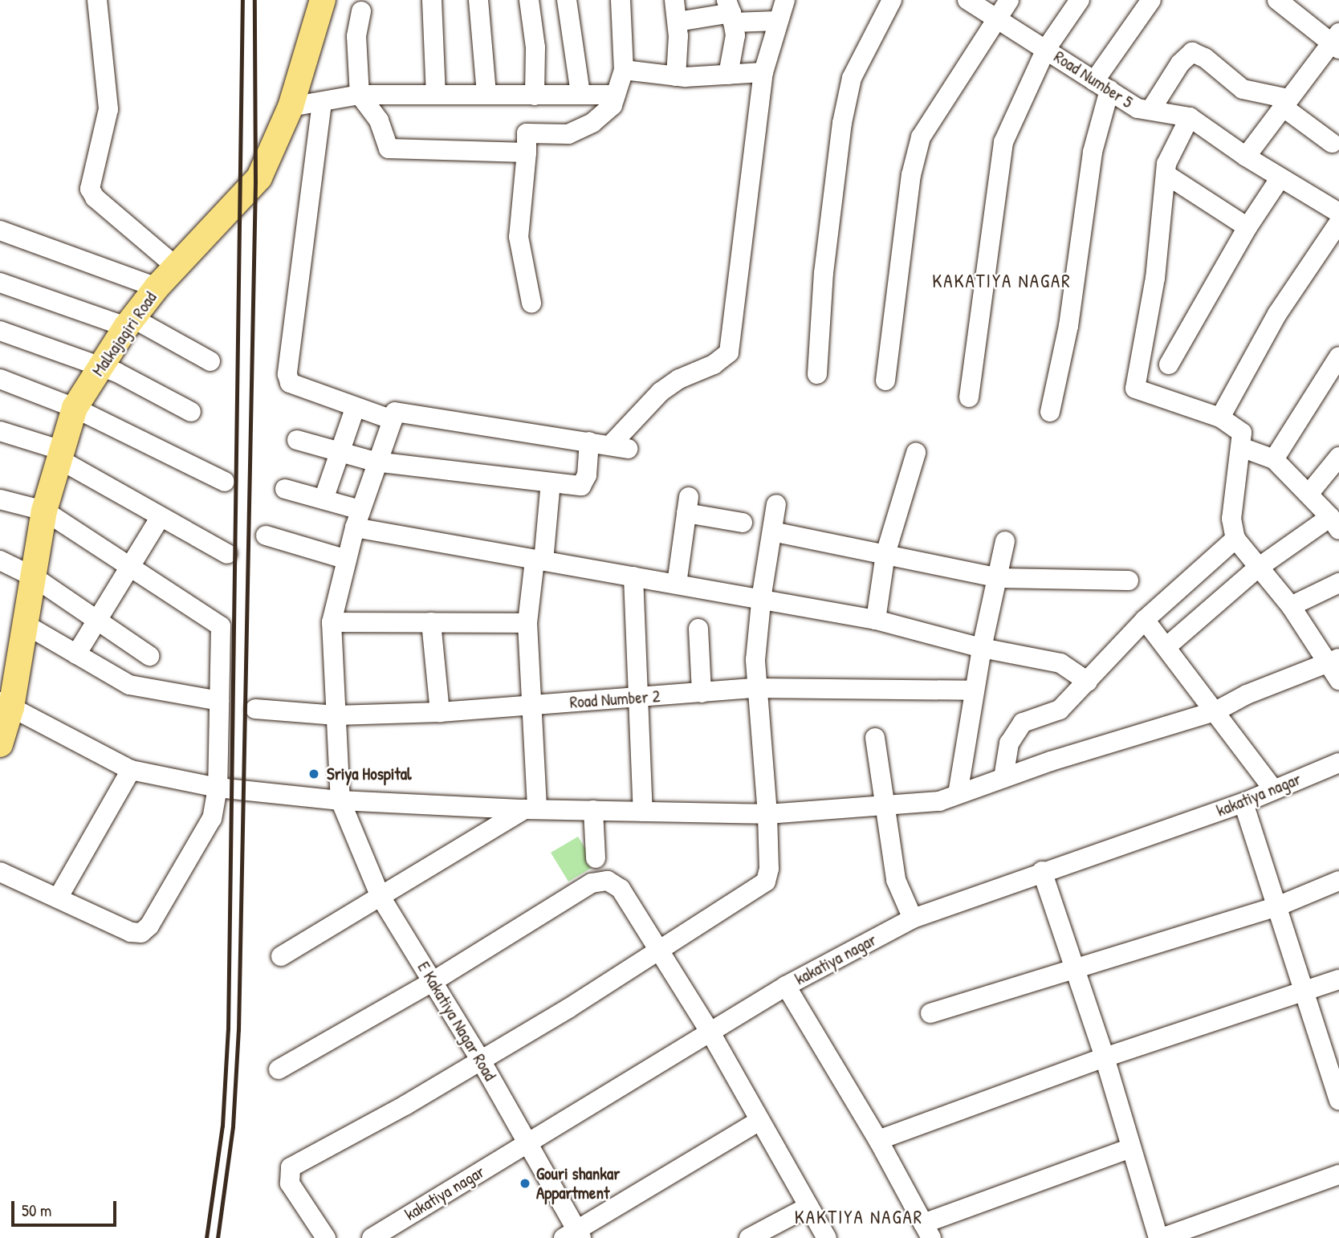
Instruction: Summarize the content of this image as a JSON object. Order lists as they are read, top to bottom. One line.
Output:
{"streets":{"main road":["Malkajagiri Road"],"street":["Road Number 5","Road Number 2","kakatiya nagar","E Kakatiya Nagar Road"]},"crossings":[["Road Number 2","E Kakatiya Nagar Road"],["kakatiya nagar","E Kakatiya Nagar Road"]],"districts":["KAKATIYA NAGAR","KAKTIYA NAGAR"],"places":["Sriya Hospital","Gouri shankar Appartment"],"scale_bar":"50 m"}
